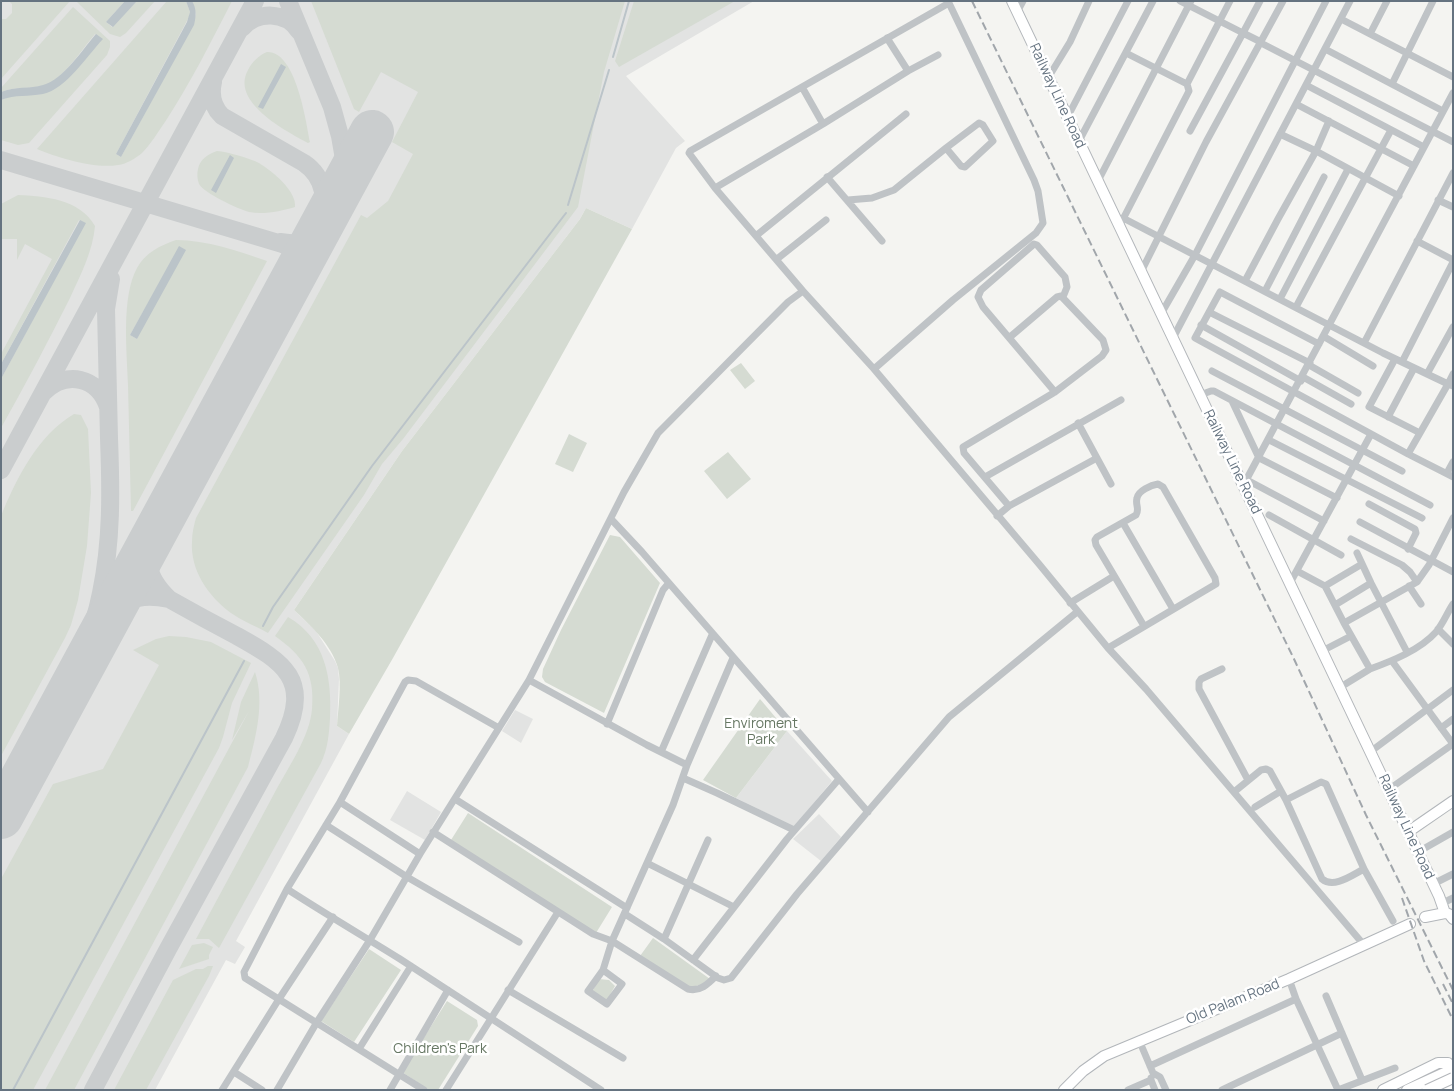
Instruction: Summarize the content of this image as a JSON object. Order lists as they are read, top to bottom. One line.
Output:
{"streets":{"street":["Railway Line Road","Old Palam Road"]},"parks":["Enviroment Park","Children's Park"]}
